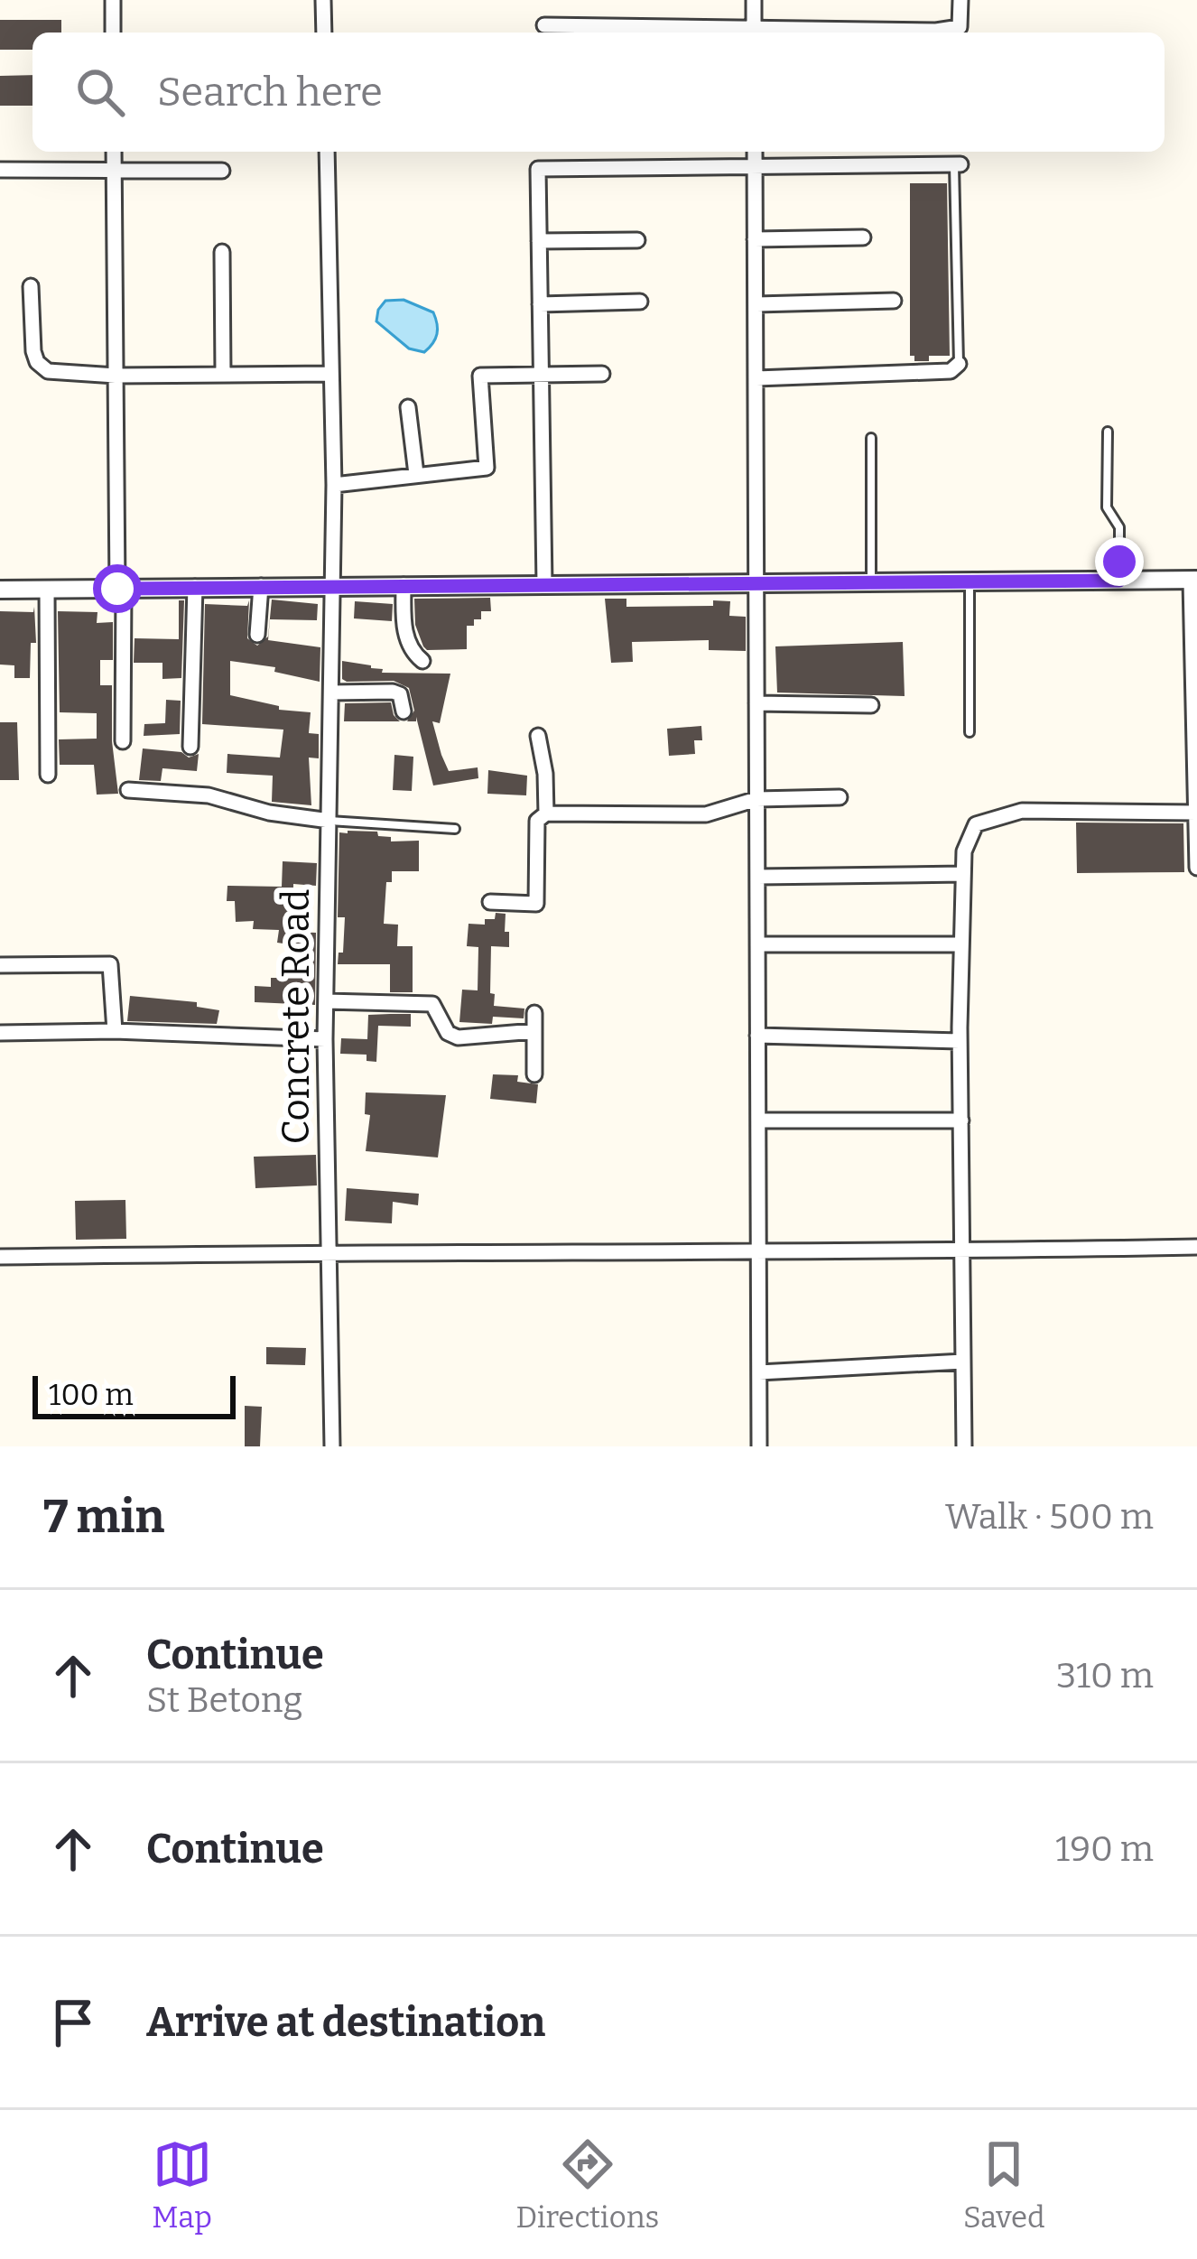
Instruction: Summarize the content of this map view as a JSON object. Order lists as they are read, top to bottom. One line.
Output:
{"streets":{"street":["Concrete Road"]},"scale_bar":"100 m","page":{"search":"Search here","scale":"100 m","heading":["7 min","Walk · 500 m"],"list":[["Continue","St Betong","310 m"],["Continue","190 m"],"Arrive at destination"],"nav":["Map","Directions","Saved"]}}
